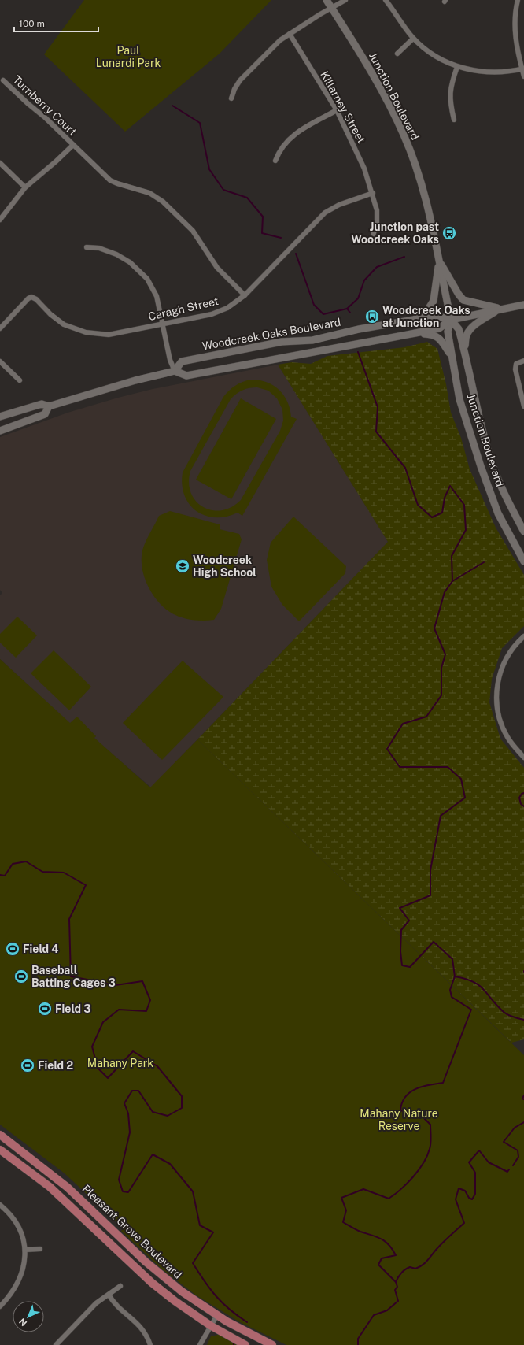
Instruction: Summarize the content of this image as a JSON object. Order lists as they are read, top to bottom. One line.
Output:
{"streets":{"main road":["Junction Boulevard","Woodcreek Oaks Boulevard","Pleasant Grove Boulevard"],"street":["Turnberry Court","Killarney Street","Caragh Street"]},"crossings":[["Junction Boulevard","Woodcreek Oaks Boulevard"],["Turnberry Court","Caragh Street"],["Killarney Street","Caragh Street"]],"parks":["Paul Lunardi Park","Mahany Park","Mahany Nature Reserve"],"places":{"bus stop":["Junction past Woodcreek Oaks","Woodcreek Oaks at Junction"],"school or university":["Woodcreek High School"],"sports":["Field 4","Baseball Batting Cages 3","Field 3","Field 2"]},"scale_bar":"100 m","north":"bottom left"}
